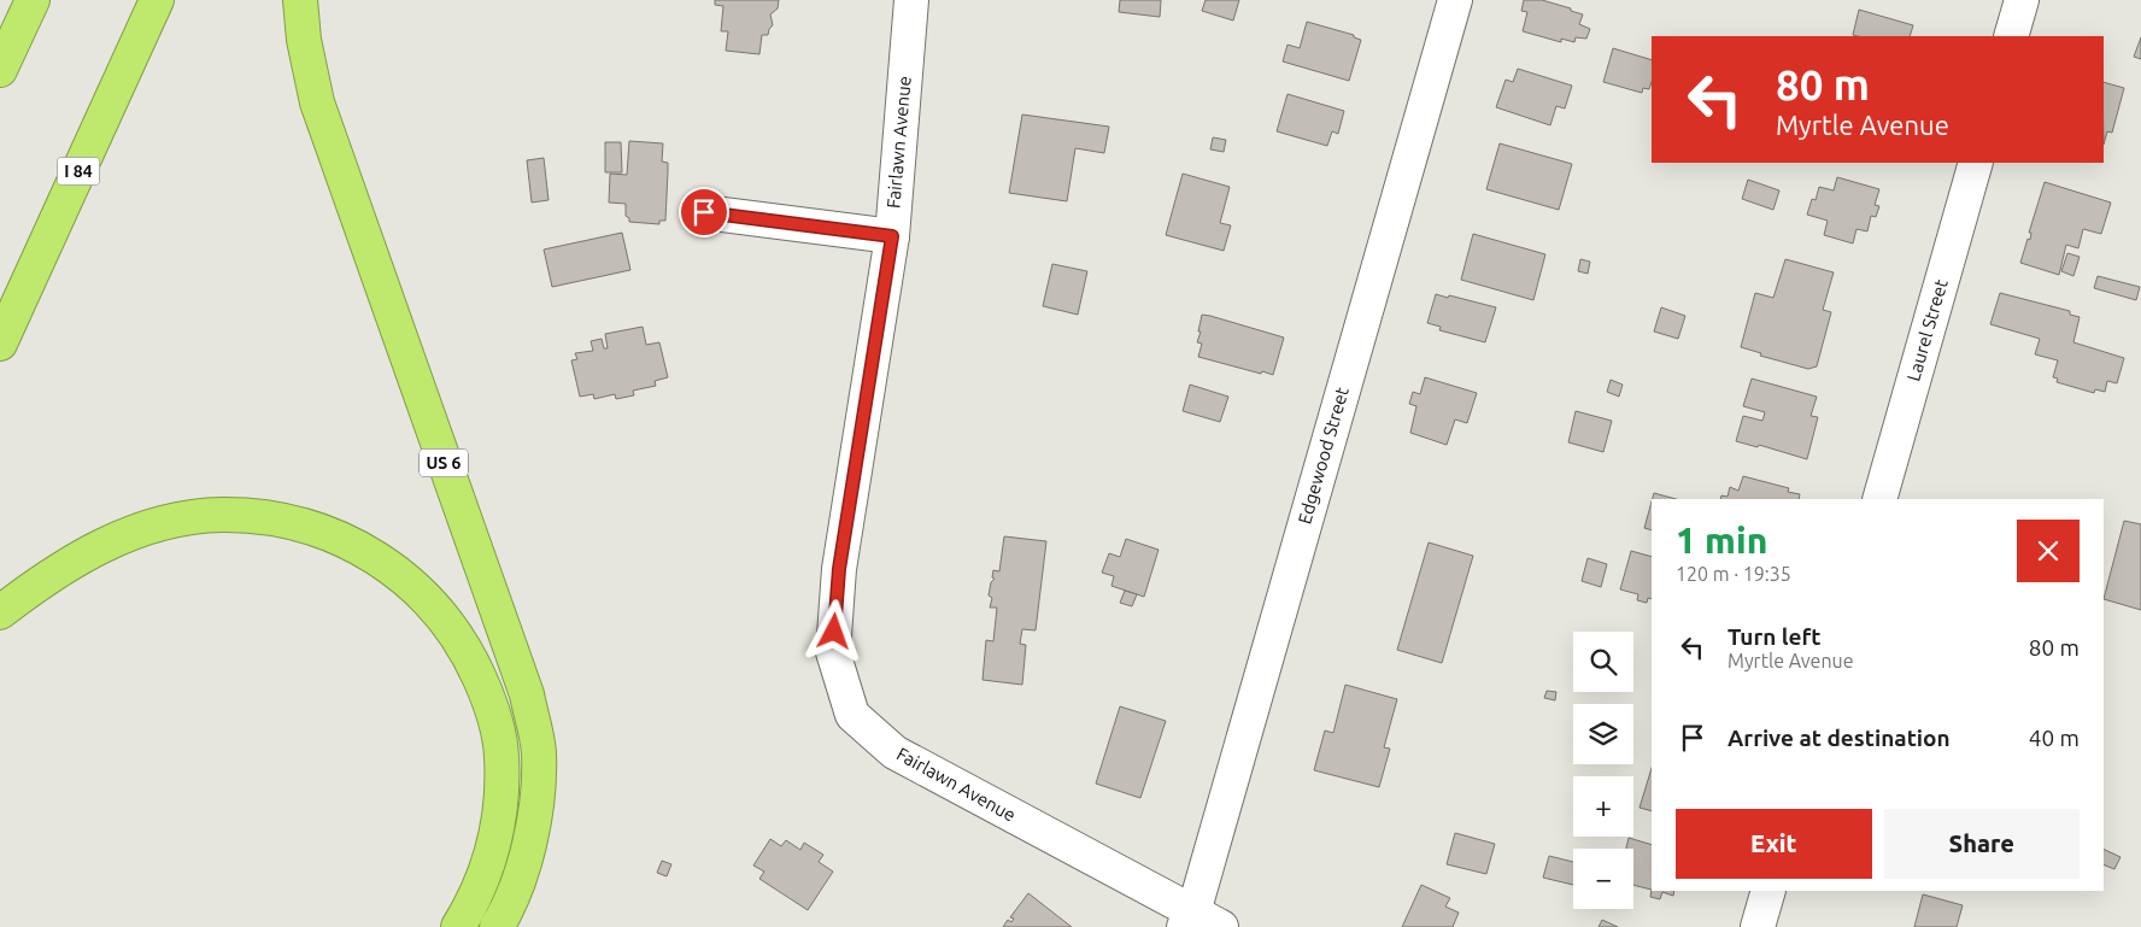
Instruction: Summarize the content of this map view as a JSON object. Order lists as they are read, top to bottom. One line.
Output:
{"streets":{"highway":["I 84","US 6"],"street":["Fairlawn Avenue","Laurel Street","Edgewood Street"]},"crossings":[["Fairlawn Avenue","Edgewood Street"]],"page":{"turn":["80 m","Myrtle Avenue"],"heading":["1 min","120 m · 19:35"],"list":[{"name":"Turn left","note":"Myrtle Avenue","value":"80 m"},{"name":"Arrive at destination","value":"40 m"}],"map_buttons":["+","−"],"buttons":["Exit","Share"]}}
